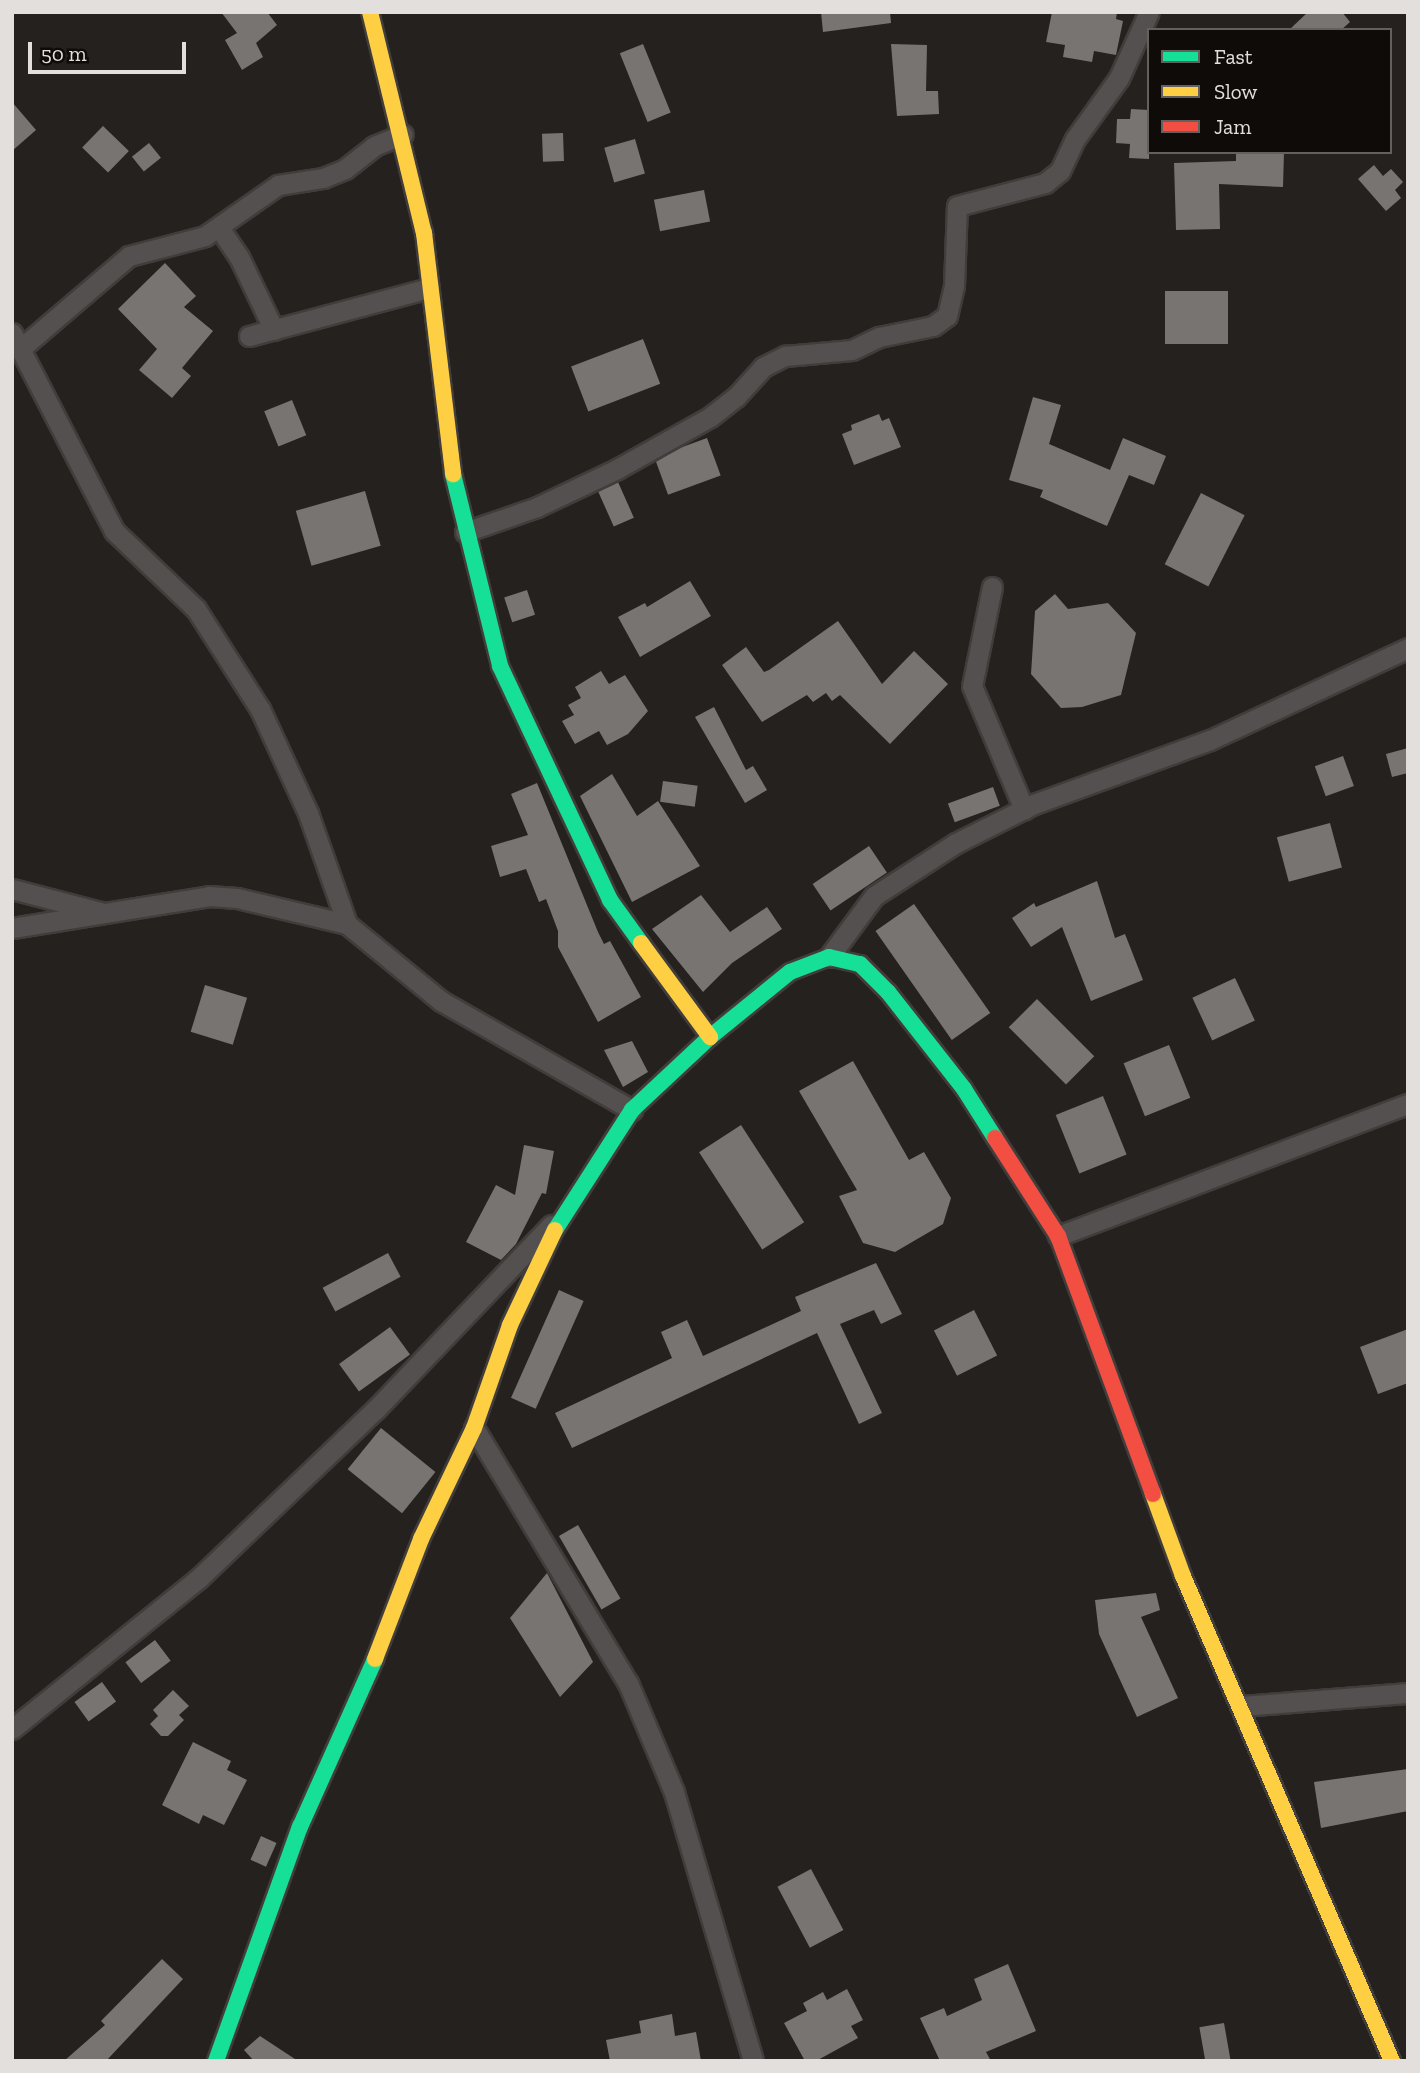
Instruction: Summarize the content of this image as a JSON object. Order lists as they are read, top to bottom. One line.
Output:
{"legend":["Fast","Slow","Jam"],"scale_bar":"50 m"}
